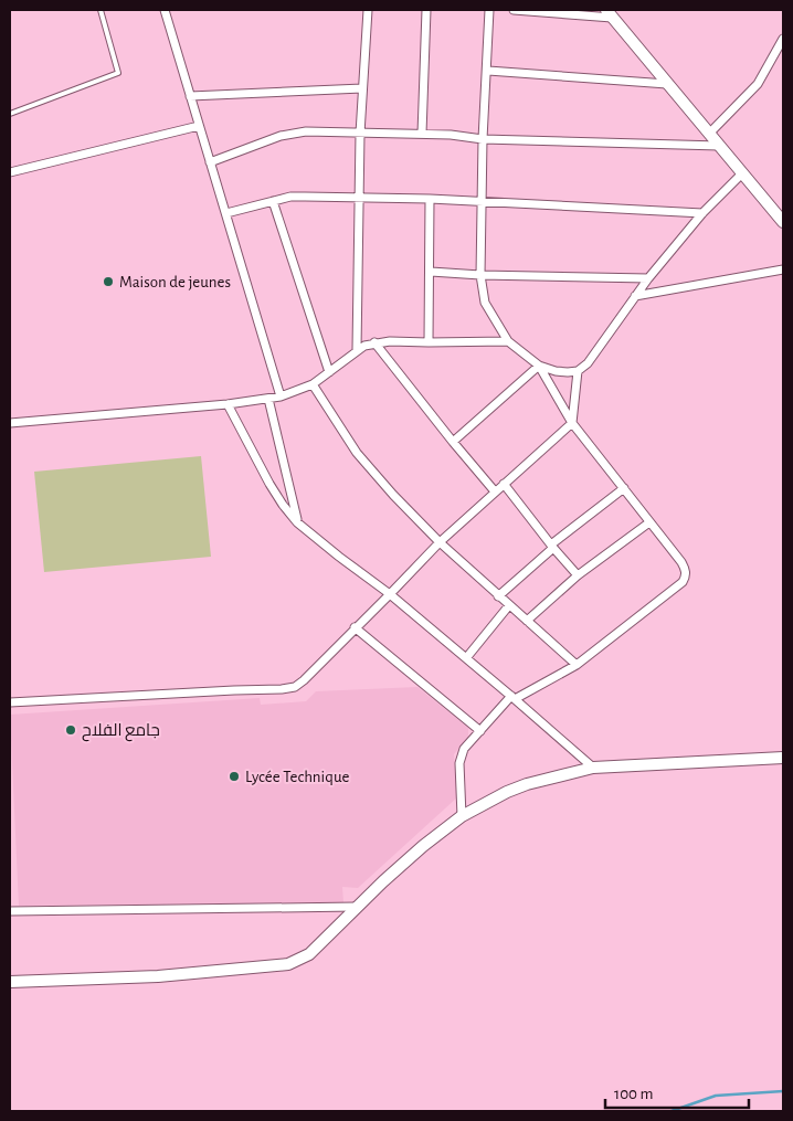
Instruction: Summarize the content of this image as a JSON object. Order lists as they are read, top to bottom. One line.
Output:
{"places":["Maison de jeunes","جامع الفلاح","Lycée Technique"],"scale_bar":"100 m"}
